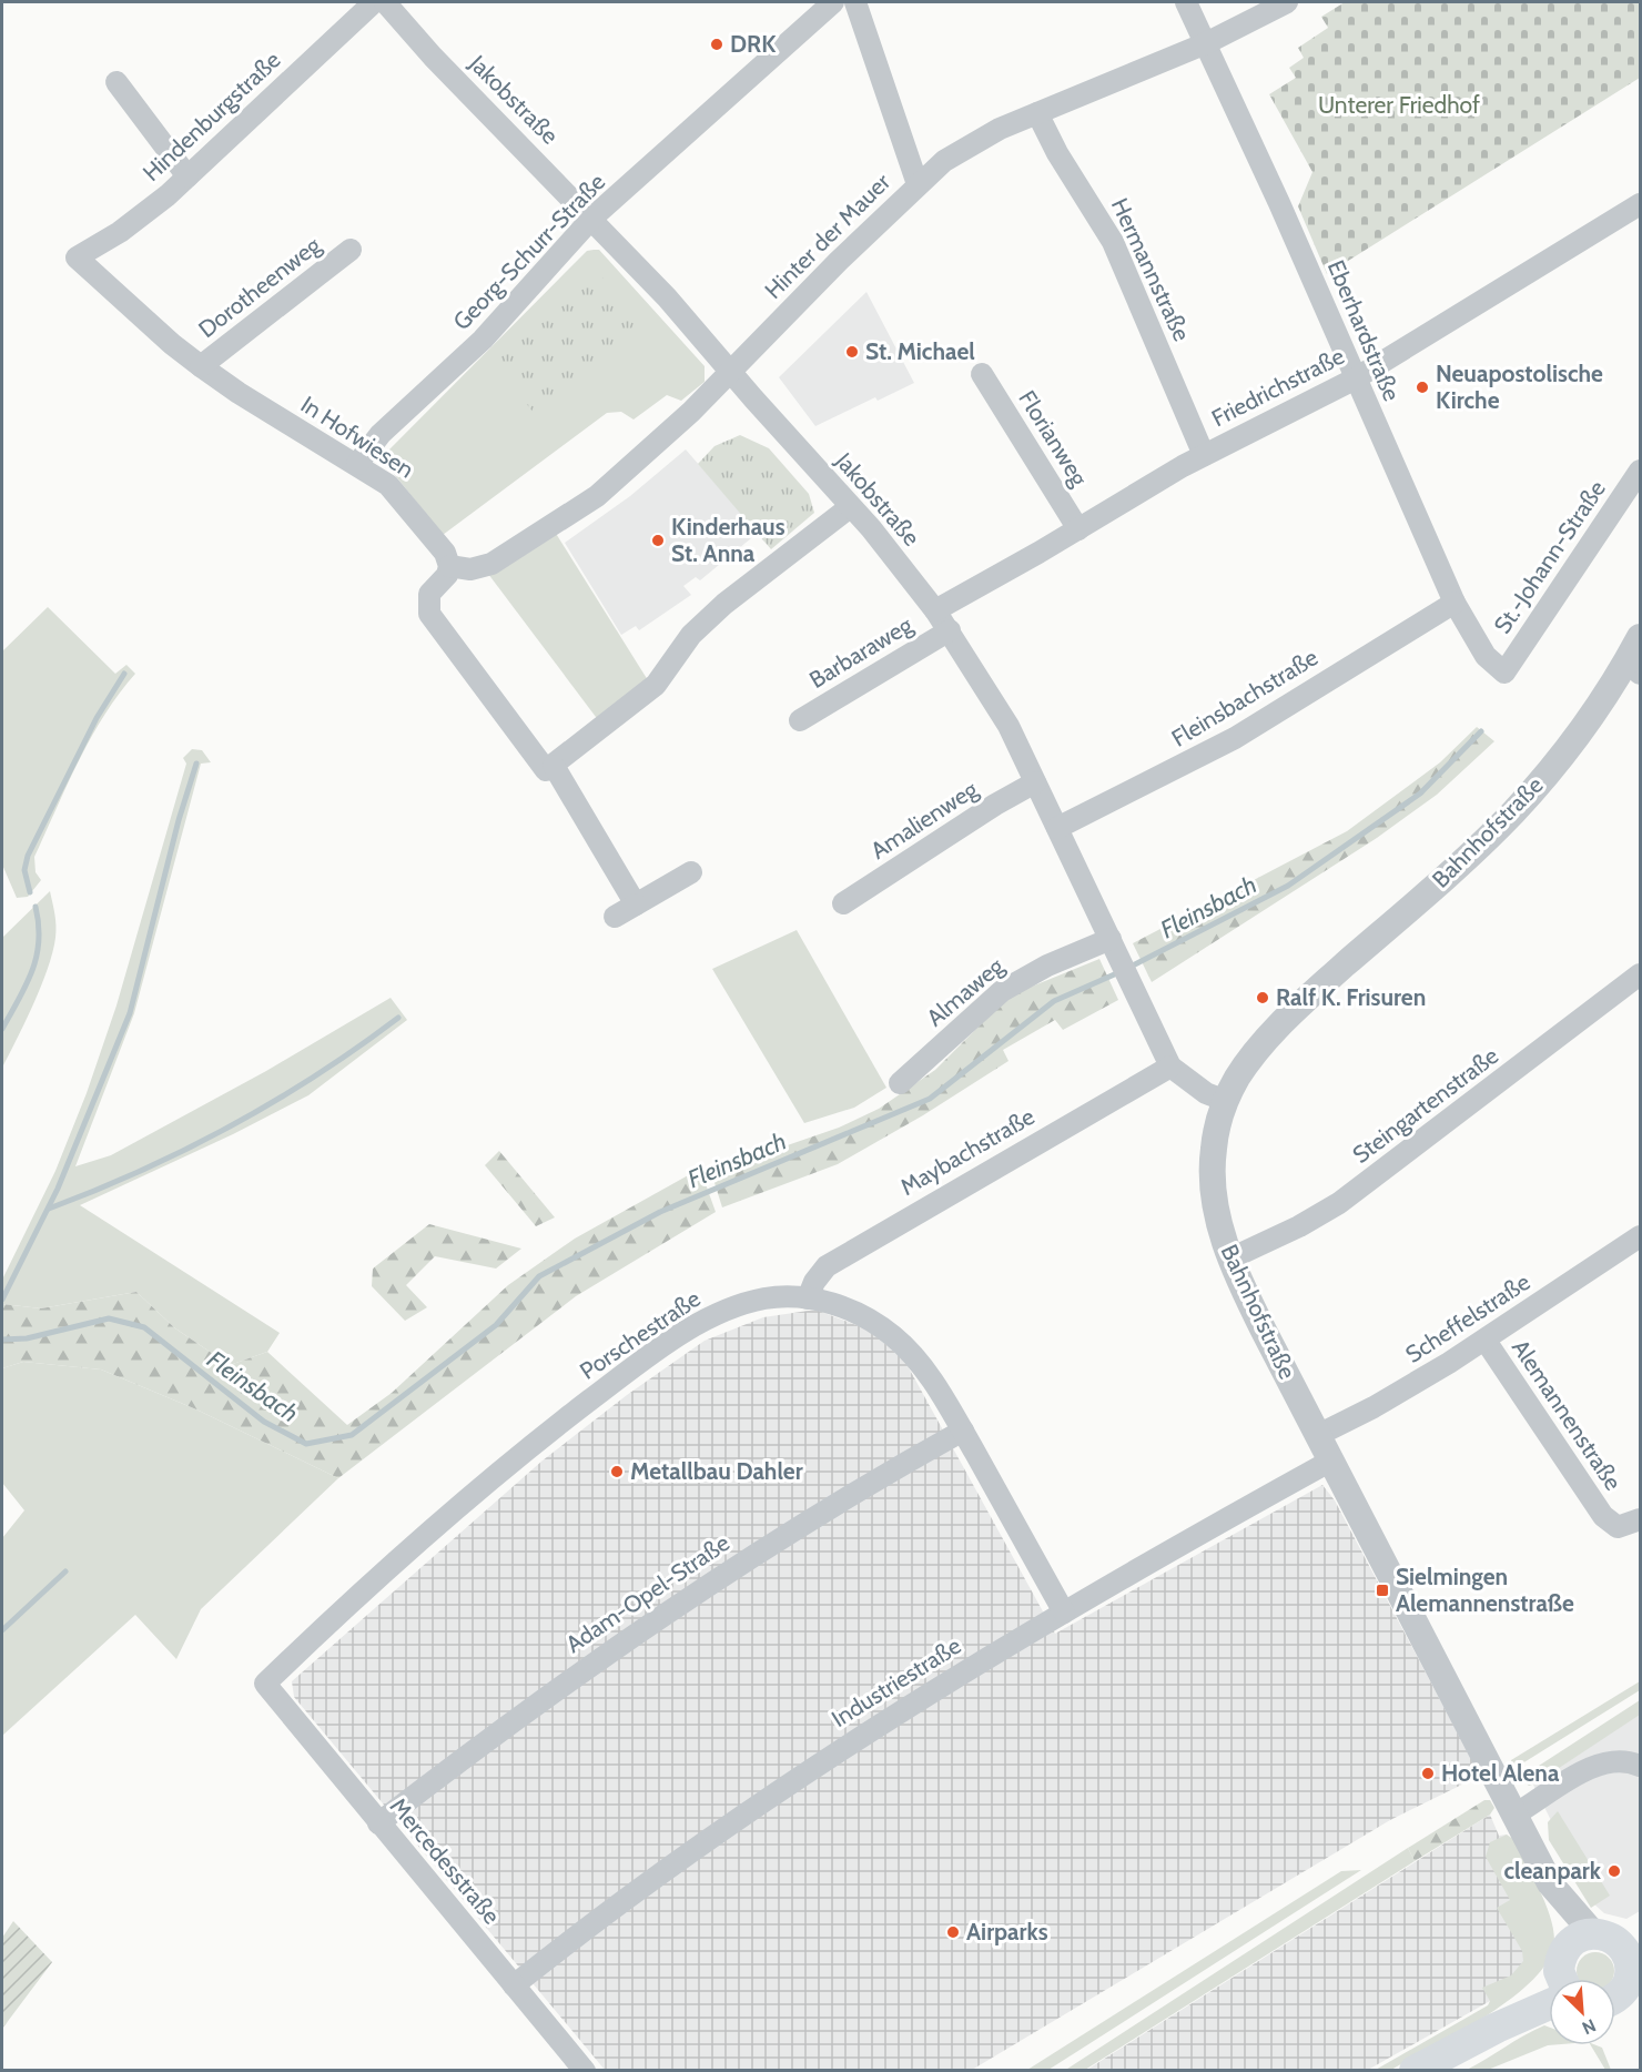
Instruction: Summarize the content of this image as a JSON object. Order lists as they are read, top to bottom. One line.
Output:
{"streets":{"street":["Jakobstraße","Hindenburgstraße","Hinter der Mauer","Georg-Schurr-Straße","Hermannstraße","Dorotheenweg","Eberhardstraße","Friedrichstraße","In Hofwiesen","Florianweg","St.-Johann-Straße","Barbaraweg","Fleinsbachstraße","Amalienweg","Bahnhofstraße","Almaweg","Steingartenstraße","Maybachstraße","Scheffelstraße","Porschestraße","Alemannenstraße","Adam-Opel-Straße","Industriestraße","Mercedesstraße"]},"crossings":[["Jakobstraße","Hinter der Mauer"],["Jakobstraße","Georg-Schurr-Straße"],["Jakobstraße","Friedrichstraße"],["Jakobstraße","Barbaraweg"],["Jakobstraße","Fleinsbachstraße"],["Jakobstraße","Amalienweg"],["Jakobstraße","Bahnhofstraße"],["Jakobstraße","Almaweg"],["Jakobstraße","Maybachstraße"],["Hindenburgstraße","In Hofwiesen"],["Hinter der Mauer","Hermannstraße"],["Hinter der Mauer","Eberhardstraße"],["Hinter der Mauer","In Hofwiesen"],["Georg-Schurr-Straße","In Hofwiesen"],["Hermannstraße","Friedrichstraße"],["Dorotheenweg","In Hofwiesen"],["Eberhardstraße","Friedrichstraße"],["Eberhardstraße","St.-Johann-Straße"],["Eberhardstraße","Fleinsbachstraße"],["Friedrichstraße","Florianweg"],["Bahnhofstraße","Steingartenstraße"],["Bahnhofstraße","Scheffelstraße"],["Bahnhofstraße","Industriestraße"],["Maybachstraße","Porschestraße"],["Scheffelstraße","Alemannenstraße"],["Porschestraße","Adam-Opel-Straße"],["Porschestraße","Industriestraße"],["Porschestraße","Mercedesstraße"],["Adam-Opel-Straße","Mercedesstraße"],["Industriestraße","Mercedesstraße"]],"water":["Fleinsbach"],"parks":["Unterer Friedhof"],"places":{"other":["DRK","St. Michael","Neuapostolische Kirche","Kinderhaus St. Anna","Ralf K. Frisuren","Metallbau Dahler","Hotel Alena","cleanpark","Airparks"],"transit":["Sielmingen Alemannenstraße"]},"north":"bottom right"}
